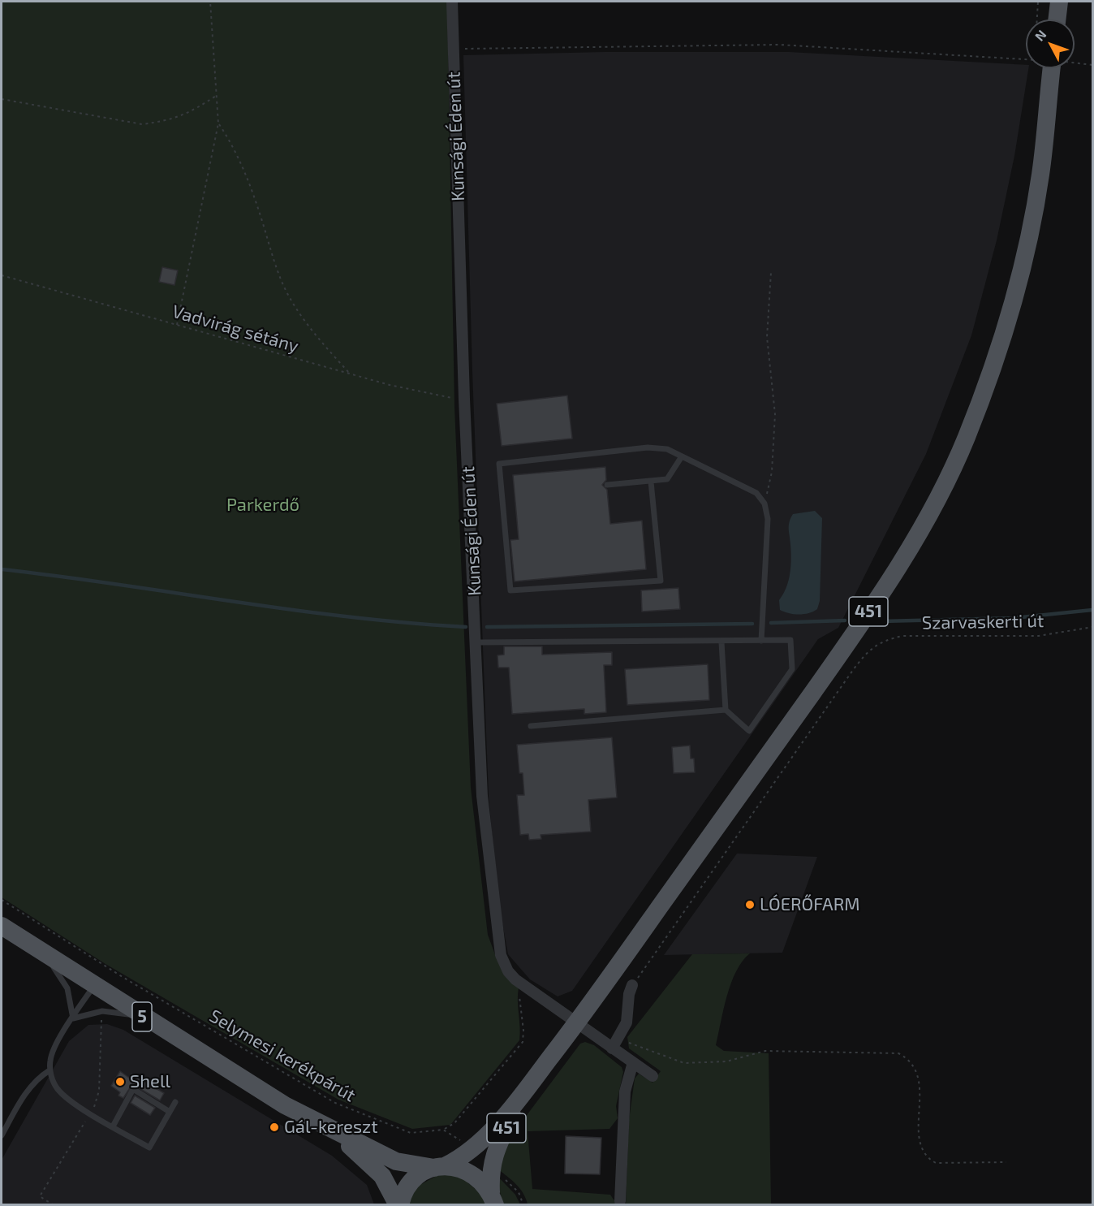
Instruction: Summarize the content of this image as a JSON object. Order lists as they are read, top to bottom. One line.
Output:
{"streets":{"main road":["451","5"],"street":["Kunsági Éden út"],"path":["Vadvirág sétány","Szarvaskerti út","Selymesi kerékpárút"]},"crossings":[["Kunsági Éden út","Vadvirág sétány"],["Kunsági Éden út","451"],["451","5"]],"parks":["Parkerdő"],"places":["LÓERŐFARM","Shell","Gál-kereszt"],"north":"top left"}
